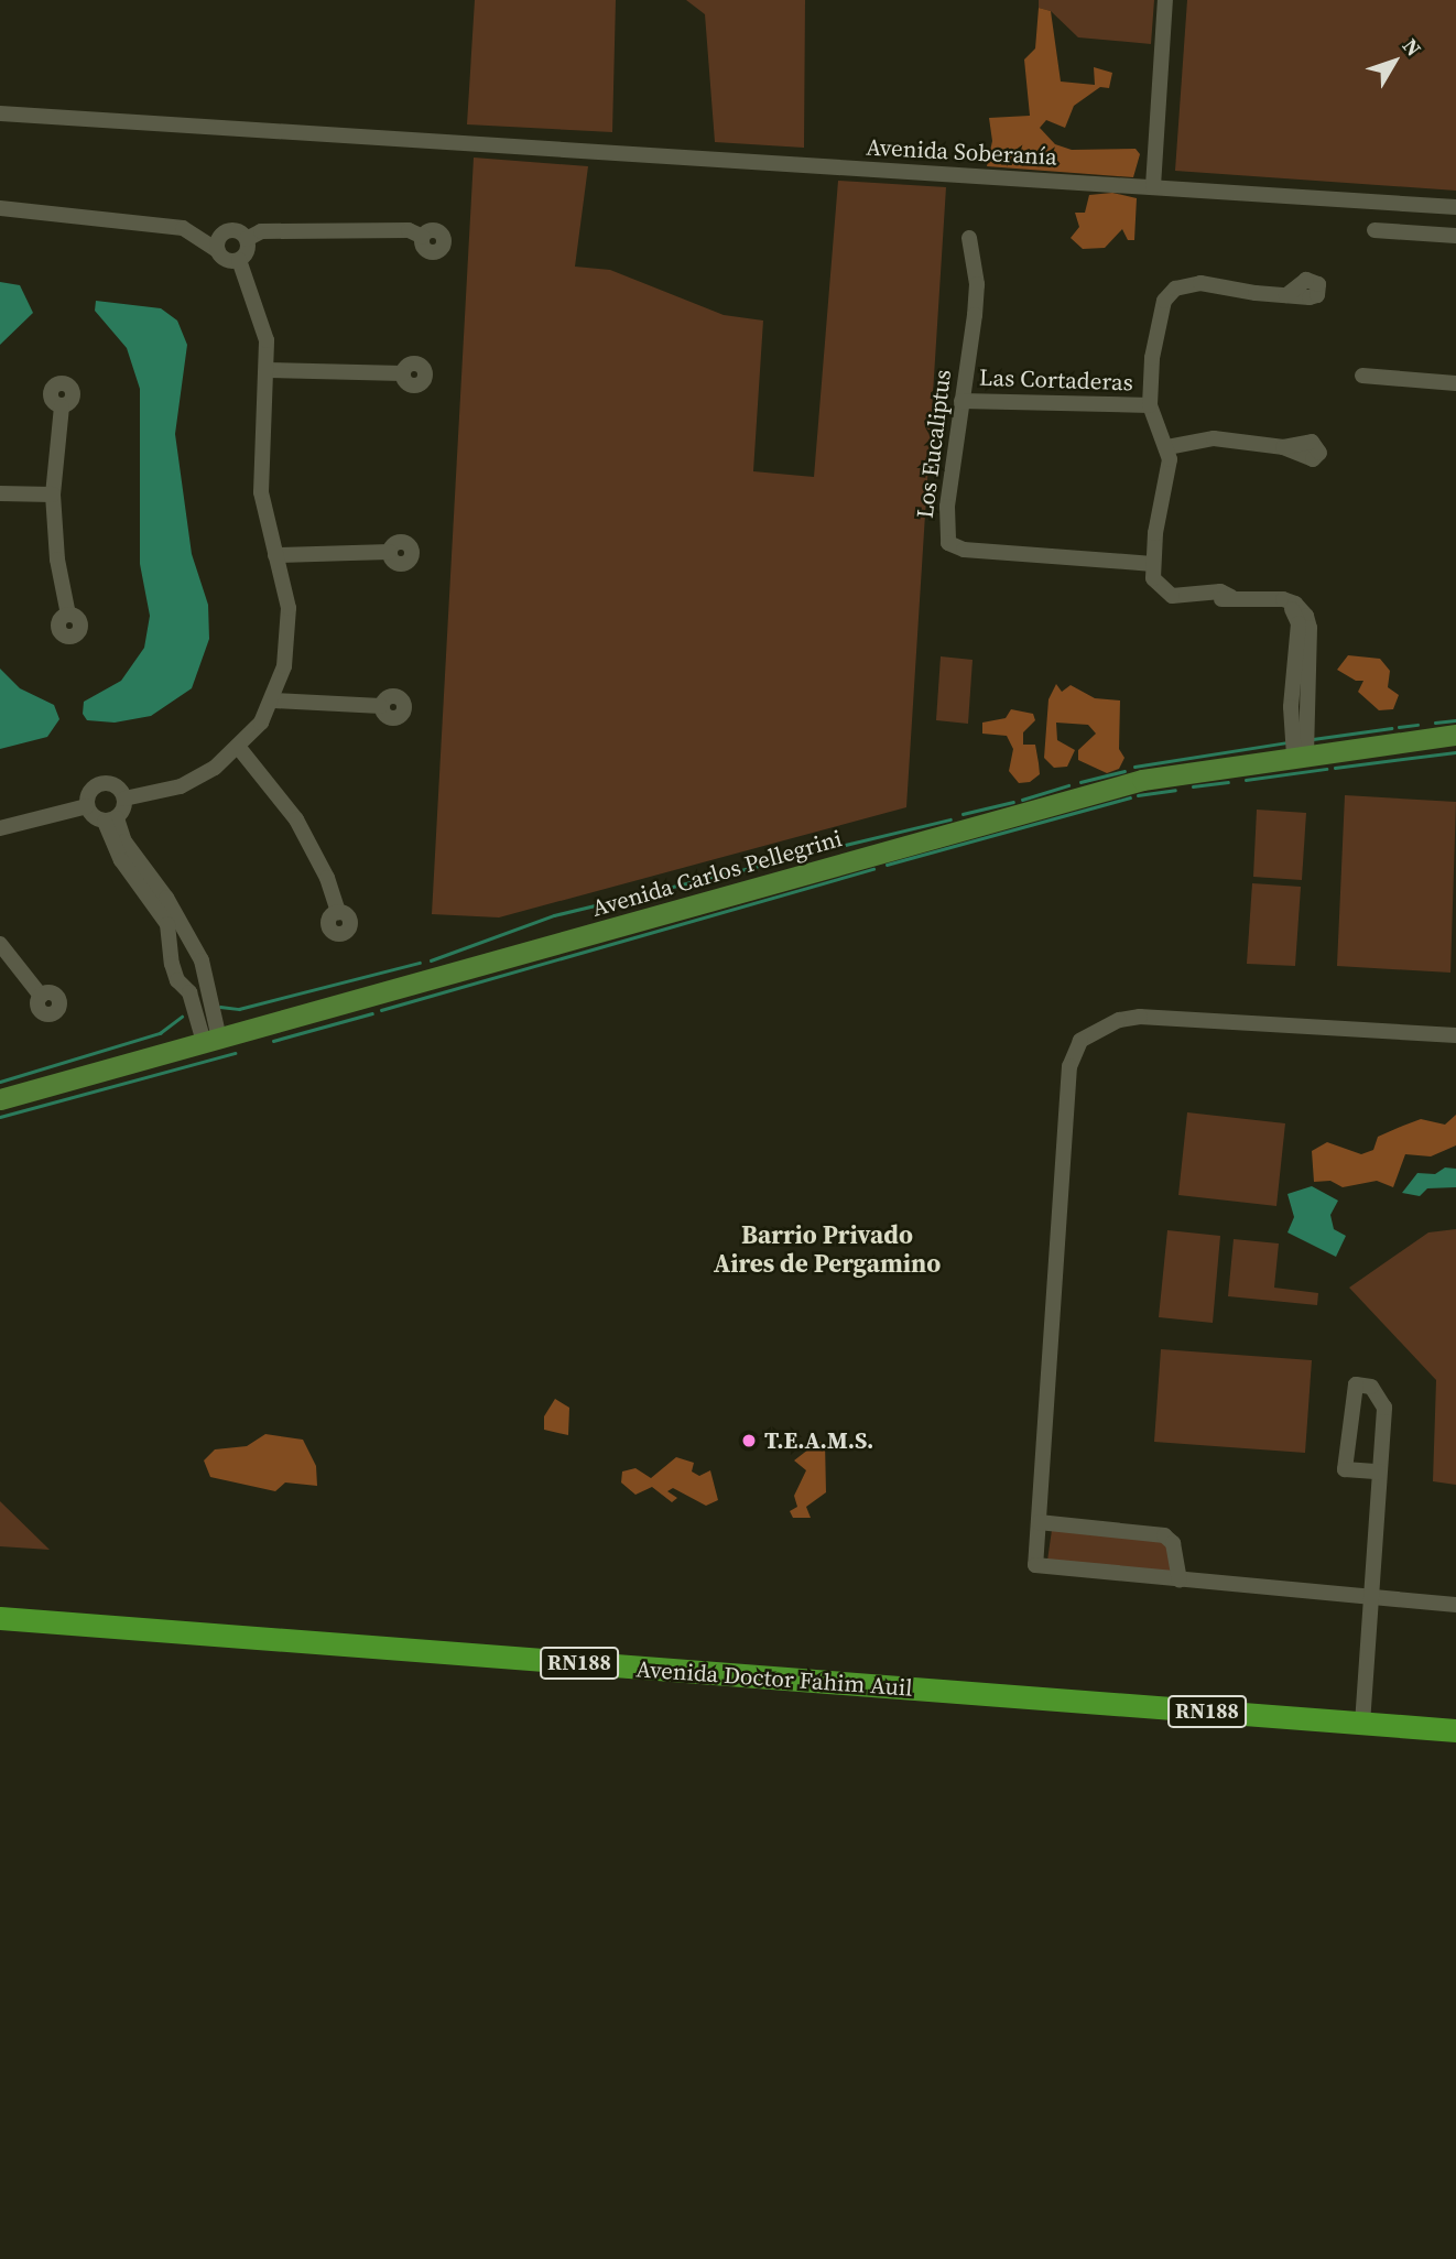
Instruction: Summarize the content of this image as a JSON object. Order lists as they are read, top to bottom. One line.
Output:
{"streets":{"highway":["RN188","Avenida Doctor Fahim Auil"],"main road":["Avenida Carlos Pellegrini"],"street":["Avenida Soberanía","Las Cortaderas","Los Eucaliptus"]},"crossings":[["Las Cortaderas","Los Eucaliptus"]],"districts":["Barrio Privado Aires de Pergamino"],"places":["T.E.A.M.S."],"north":"top right"}
